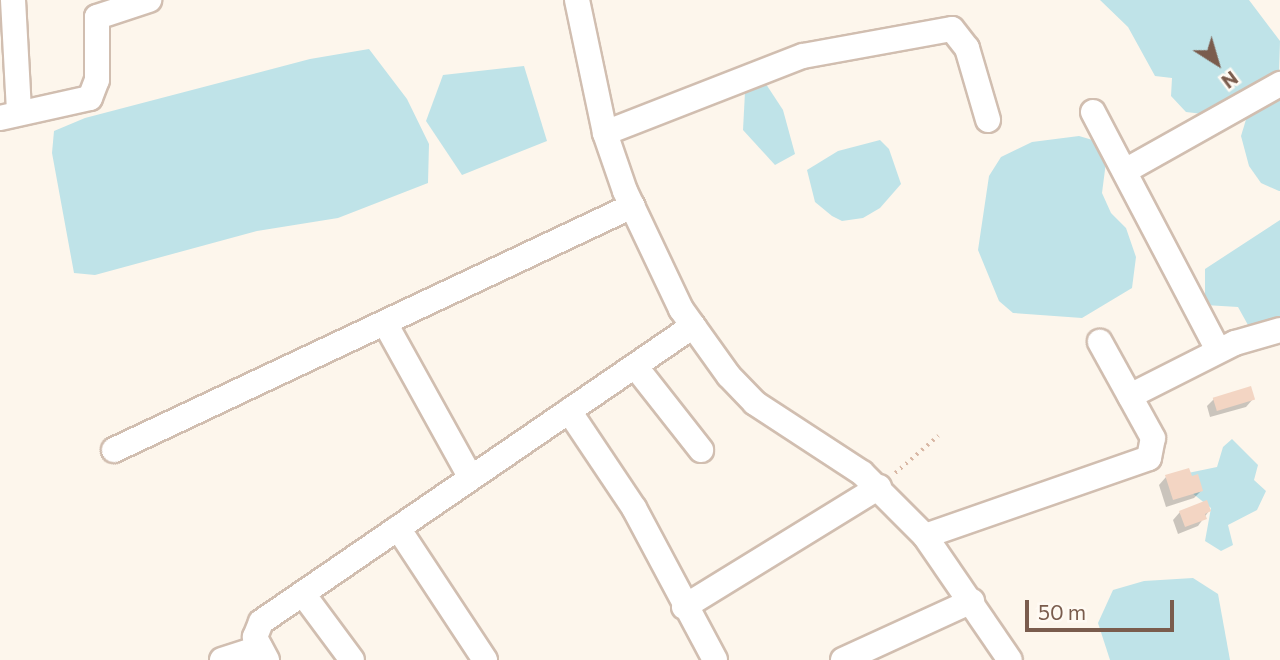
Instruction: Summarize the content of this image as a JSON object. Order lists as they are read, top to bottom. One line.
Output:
{"scale_bar":"50 m","north":"bottom right"}
